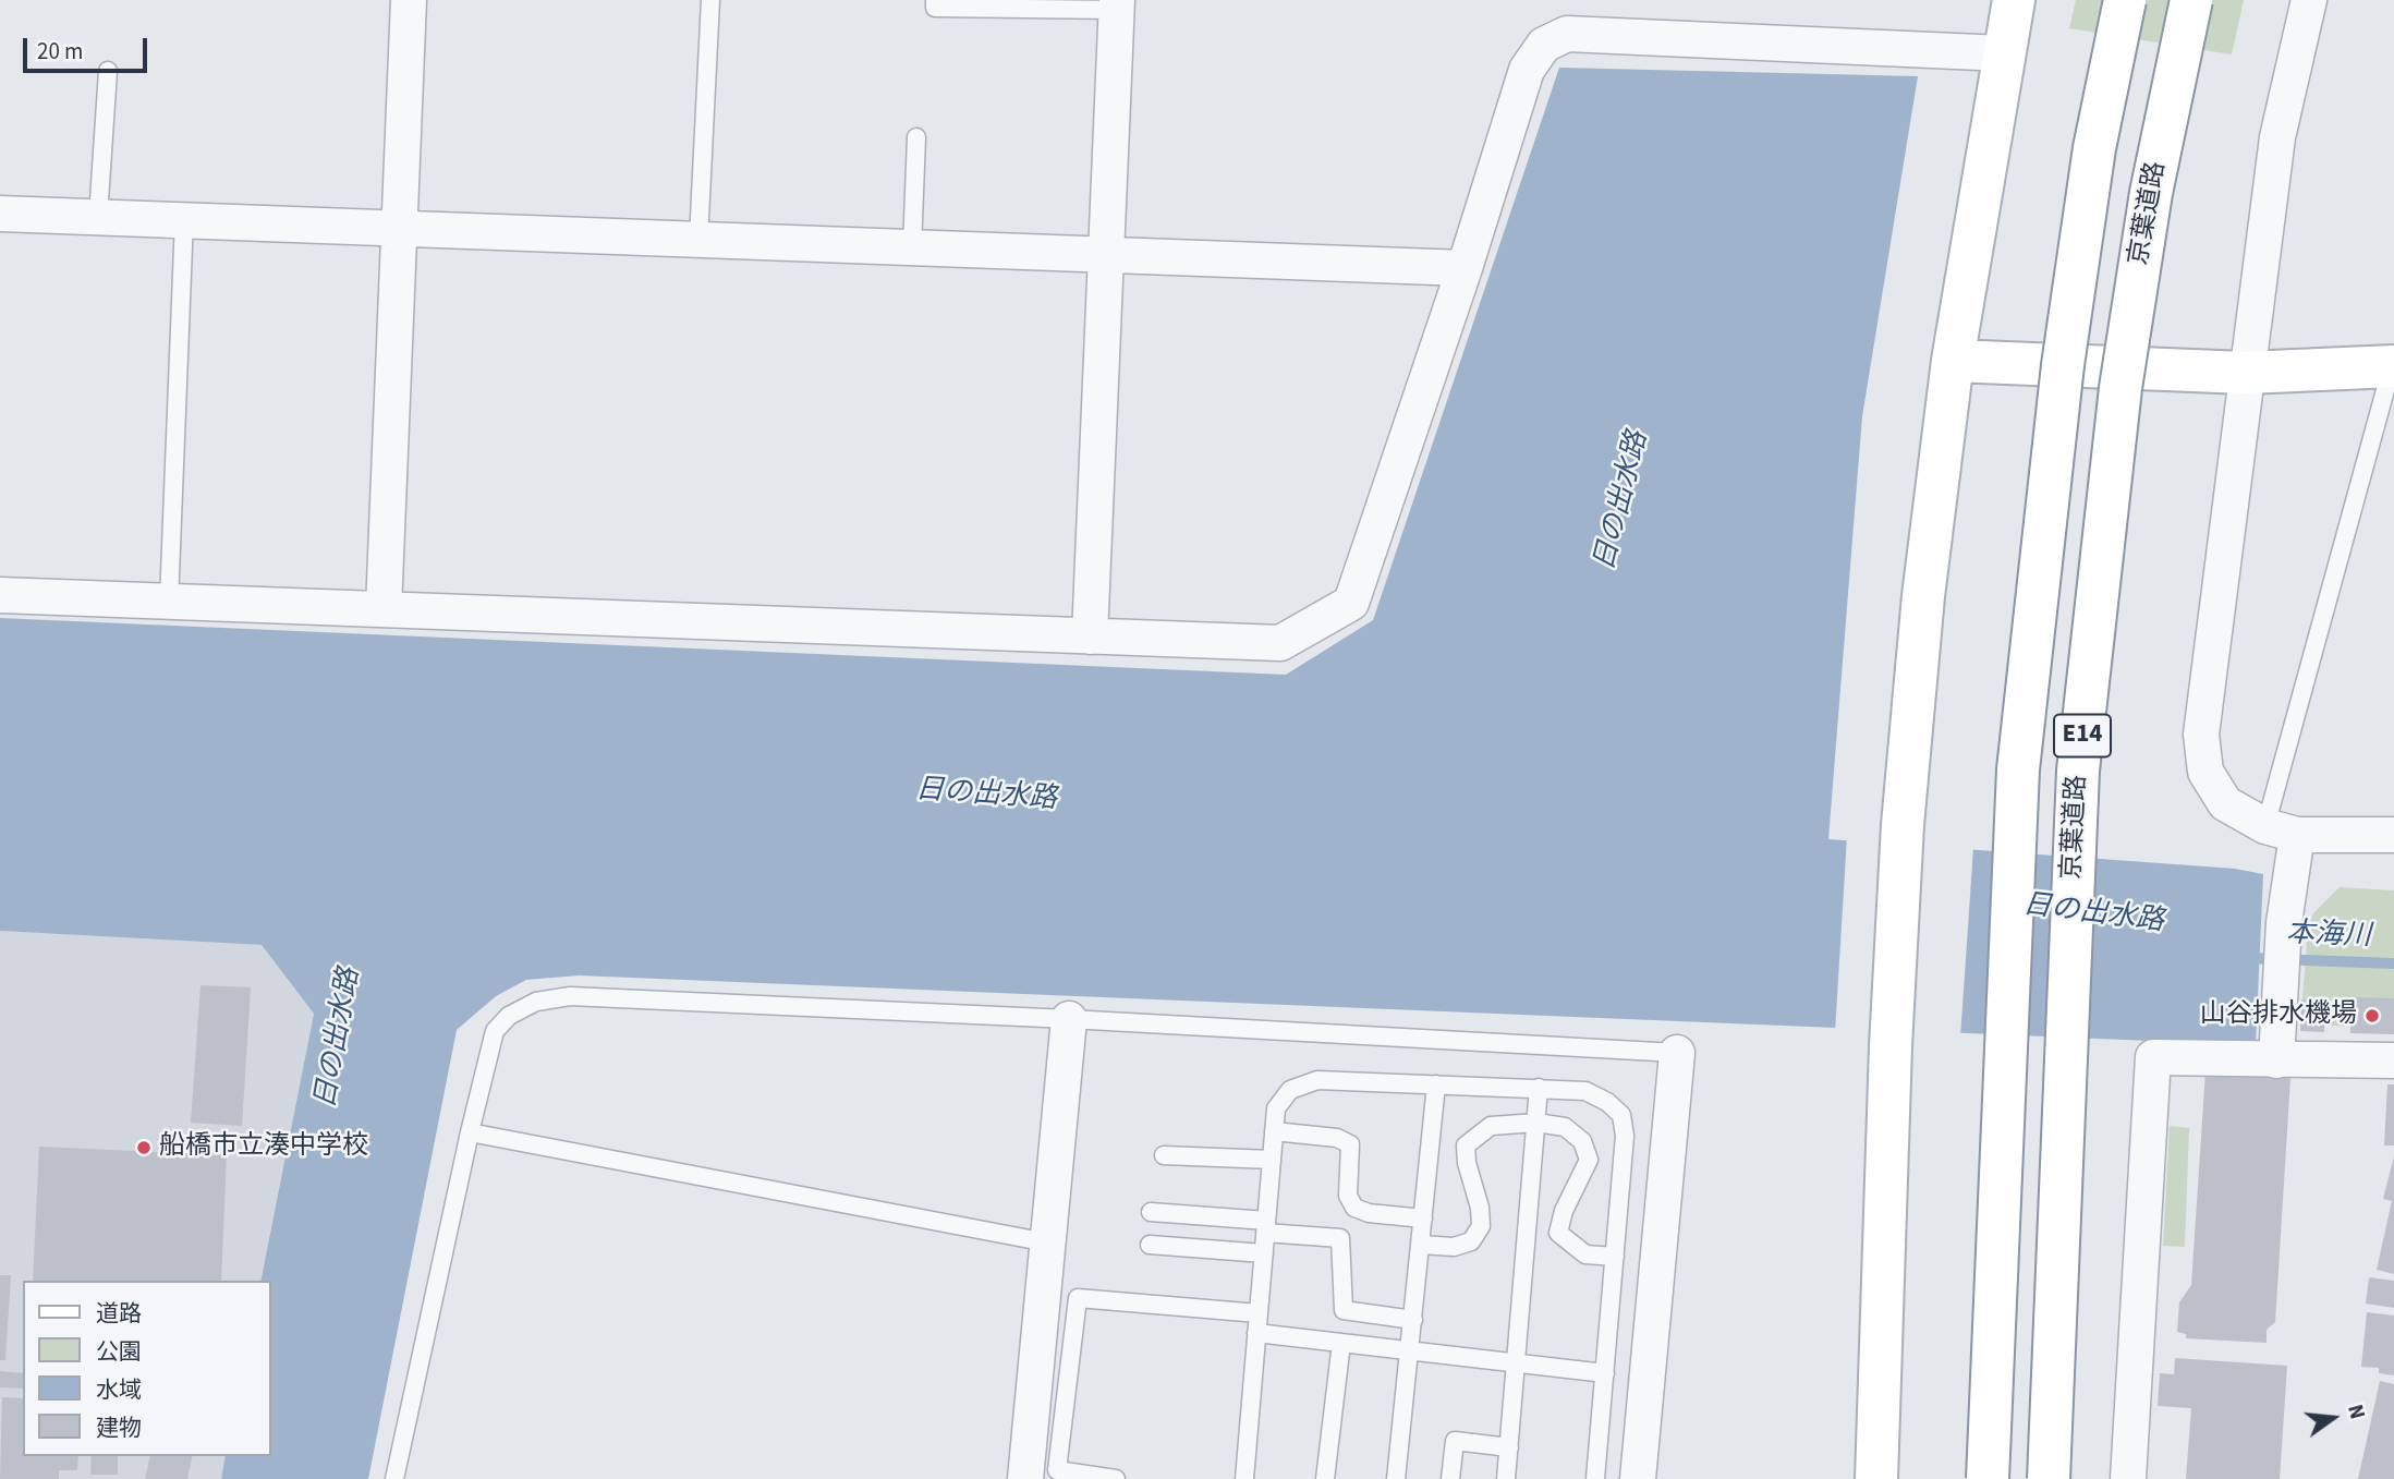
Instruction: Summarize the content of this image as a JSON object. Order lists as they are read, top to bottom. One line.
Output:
{"streets":{"main road":["京葉道路","E14"]},"water":["日の出水路","本海川"],"places":["山谷排水機場","船橋市立湊中学校"],"legend":["道路","公園","水域","建物"],"scale_bar":"20 m","north":"right"}
